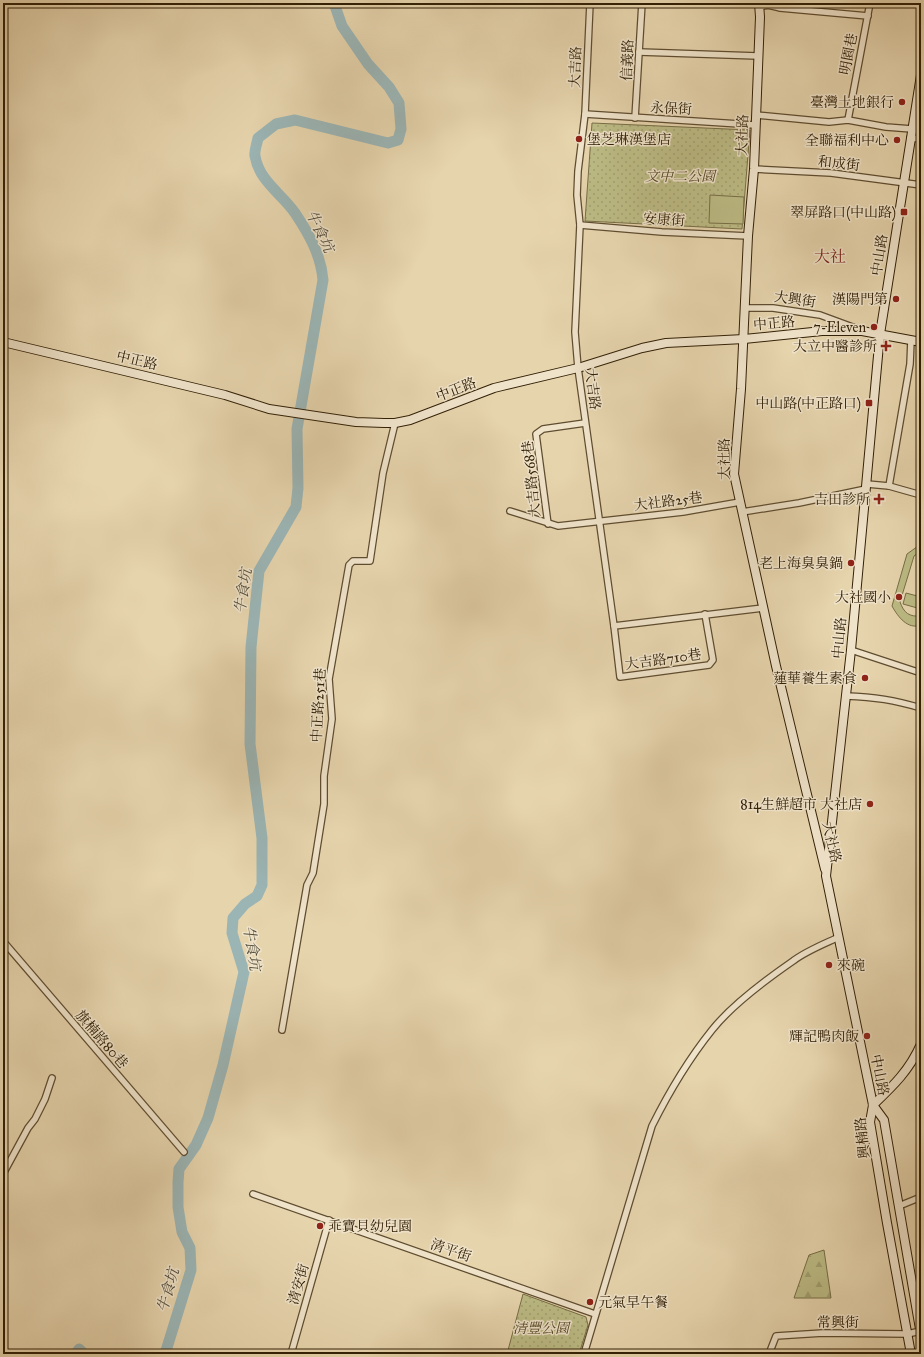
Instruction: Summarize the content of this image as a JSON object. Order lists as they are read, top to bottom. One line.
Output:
{"streets":{"street":["明園巷","信義路","大吉路","永保街","大社路","和成街","安康街","中山路","大興街","中正路","大吉路568巷","大社路25巷","大吉路710巷","中正路251巷","旗楠路80巷","興楠路","清平街","清安街","常興街"]},"crossings":[["明園巷","大社路"],["信義路","永保街"],["大吉路","永保街"],["大吉路","安康街"],["大吉路","中正路"],["大吉路","大吉路568巷"],["大吉路","大社路25巷"],["大吉路","大吉路710巷"],["永保街","大社路"],["大社路","和成街"],["大社路","安康街"],["大社路","中山路"],["大社路","大興街"],["大社路","中正路"],["大社路","大社路25巷"],["和成街","中山路"],["中山路","中正路"],["中山路","興楠路"],["大興街","中正路"],["中正路","中正路251巷"],["大吉路568巷","大社路25巷"],["興楠路","常興街"],["清平街","清安街"]],"districts":["大社"],"water":["牛食坑"],"parks":["文中二公園","清豐公園"],"places":{"other":["臺灣土地銀行","堡芝琳漢堡店","全聯福利中心","漢陽門第","7-Eleven","老上海臭臭鍋","大社國小","蓮華養生素食","814生鮮超市 大社店","來碗","輝記鴨肉飯","乖寶貝幼兒園","元氣早午餐"],"transit":["翠屏路口(中山路)","中山路(中正路口)"],"health":["大立中醫診所","吉田診所"]}}
